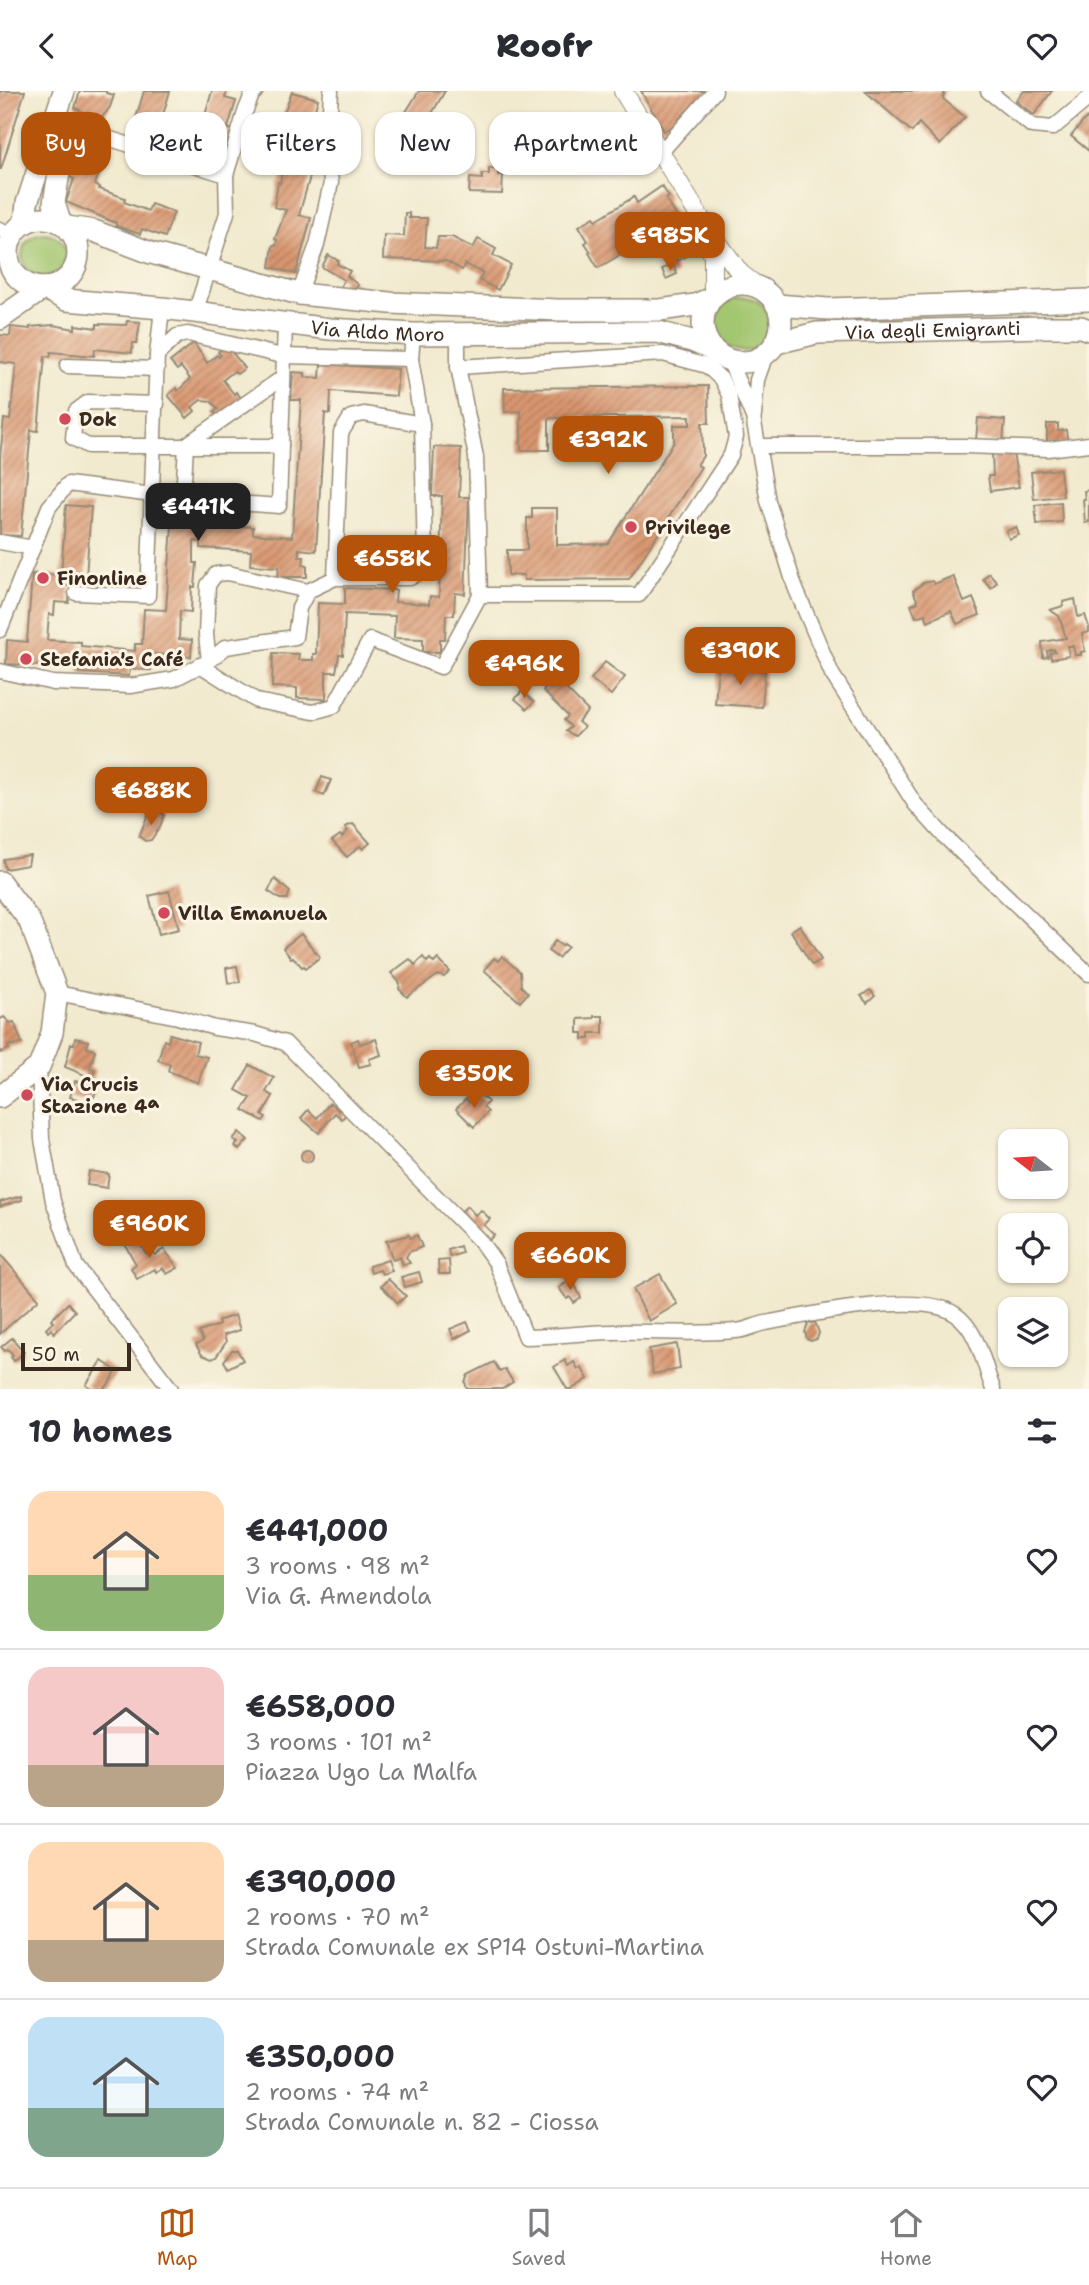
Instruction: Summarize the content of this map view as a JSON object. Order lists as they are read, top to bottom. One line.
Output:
{"streets":{"main road":["Via Aldo Moro","Via degli Emigranti"]},"crossings":[["Via Aldo Moro","Via degli Emigranti"]],"places":["Dok","Privilege","Finonline","Stefania's Café","Villa Emanuela","Via Crucis Stazione 4ª"],"scale_bar":"50 m","north":"left","page":{"header":"Roofr","chip":["Buy","Rent","Filters","New","Apartment"],"price":["€985K","€392K","€441K","€658K","€390K","€496K","€688K","€350K","€960K","€660K"],"scale":"50 m","heading":"10 homes","list":[{"name":"€441,000","note":"3 rooms · 98 m² · Via G. Amendola"},{"name":"€658,000","note":"3 rooms · 101 m² · Piazza Ugo La Malfa"},{"name":"€390,000","note":"2 rooms · 70 m² · Strada Comunale ex SP14 Ostuni-Martina"},{"name":"€350,000","note":"2 rooms · 74 m² · Strada Comunale n. 82 - Ciossa"}],"tabs":["Map","Saved","Home"]}}
